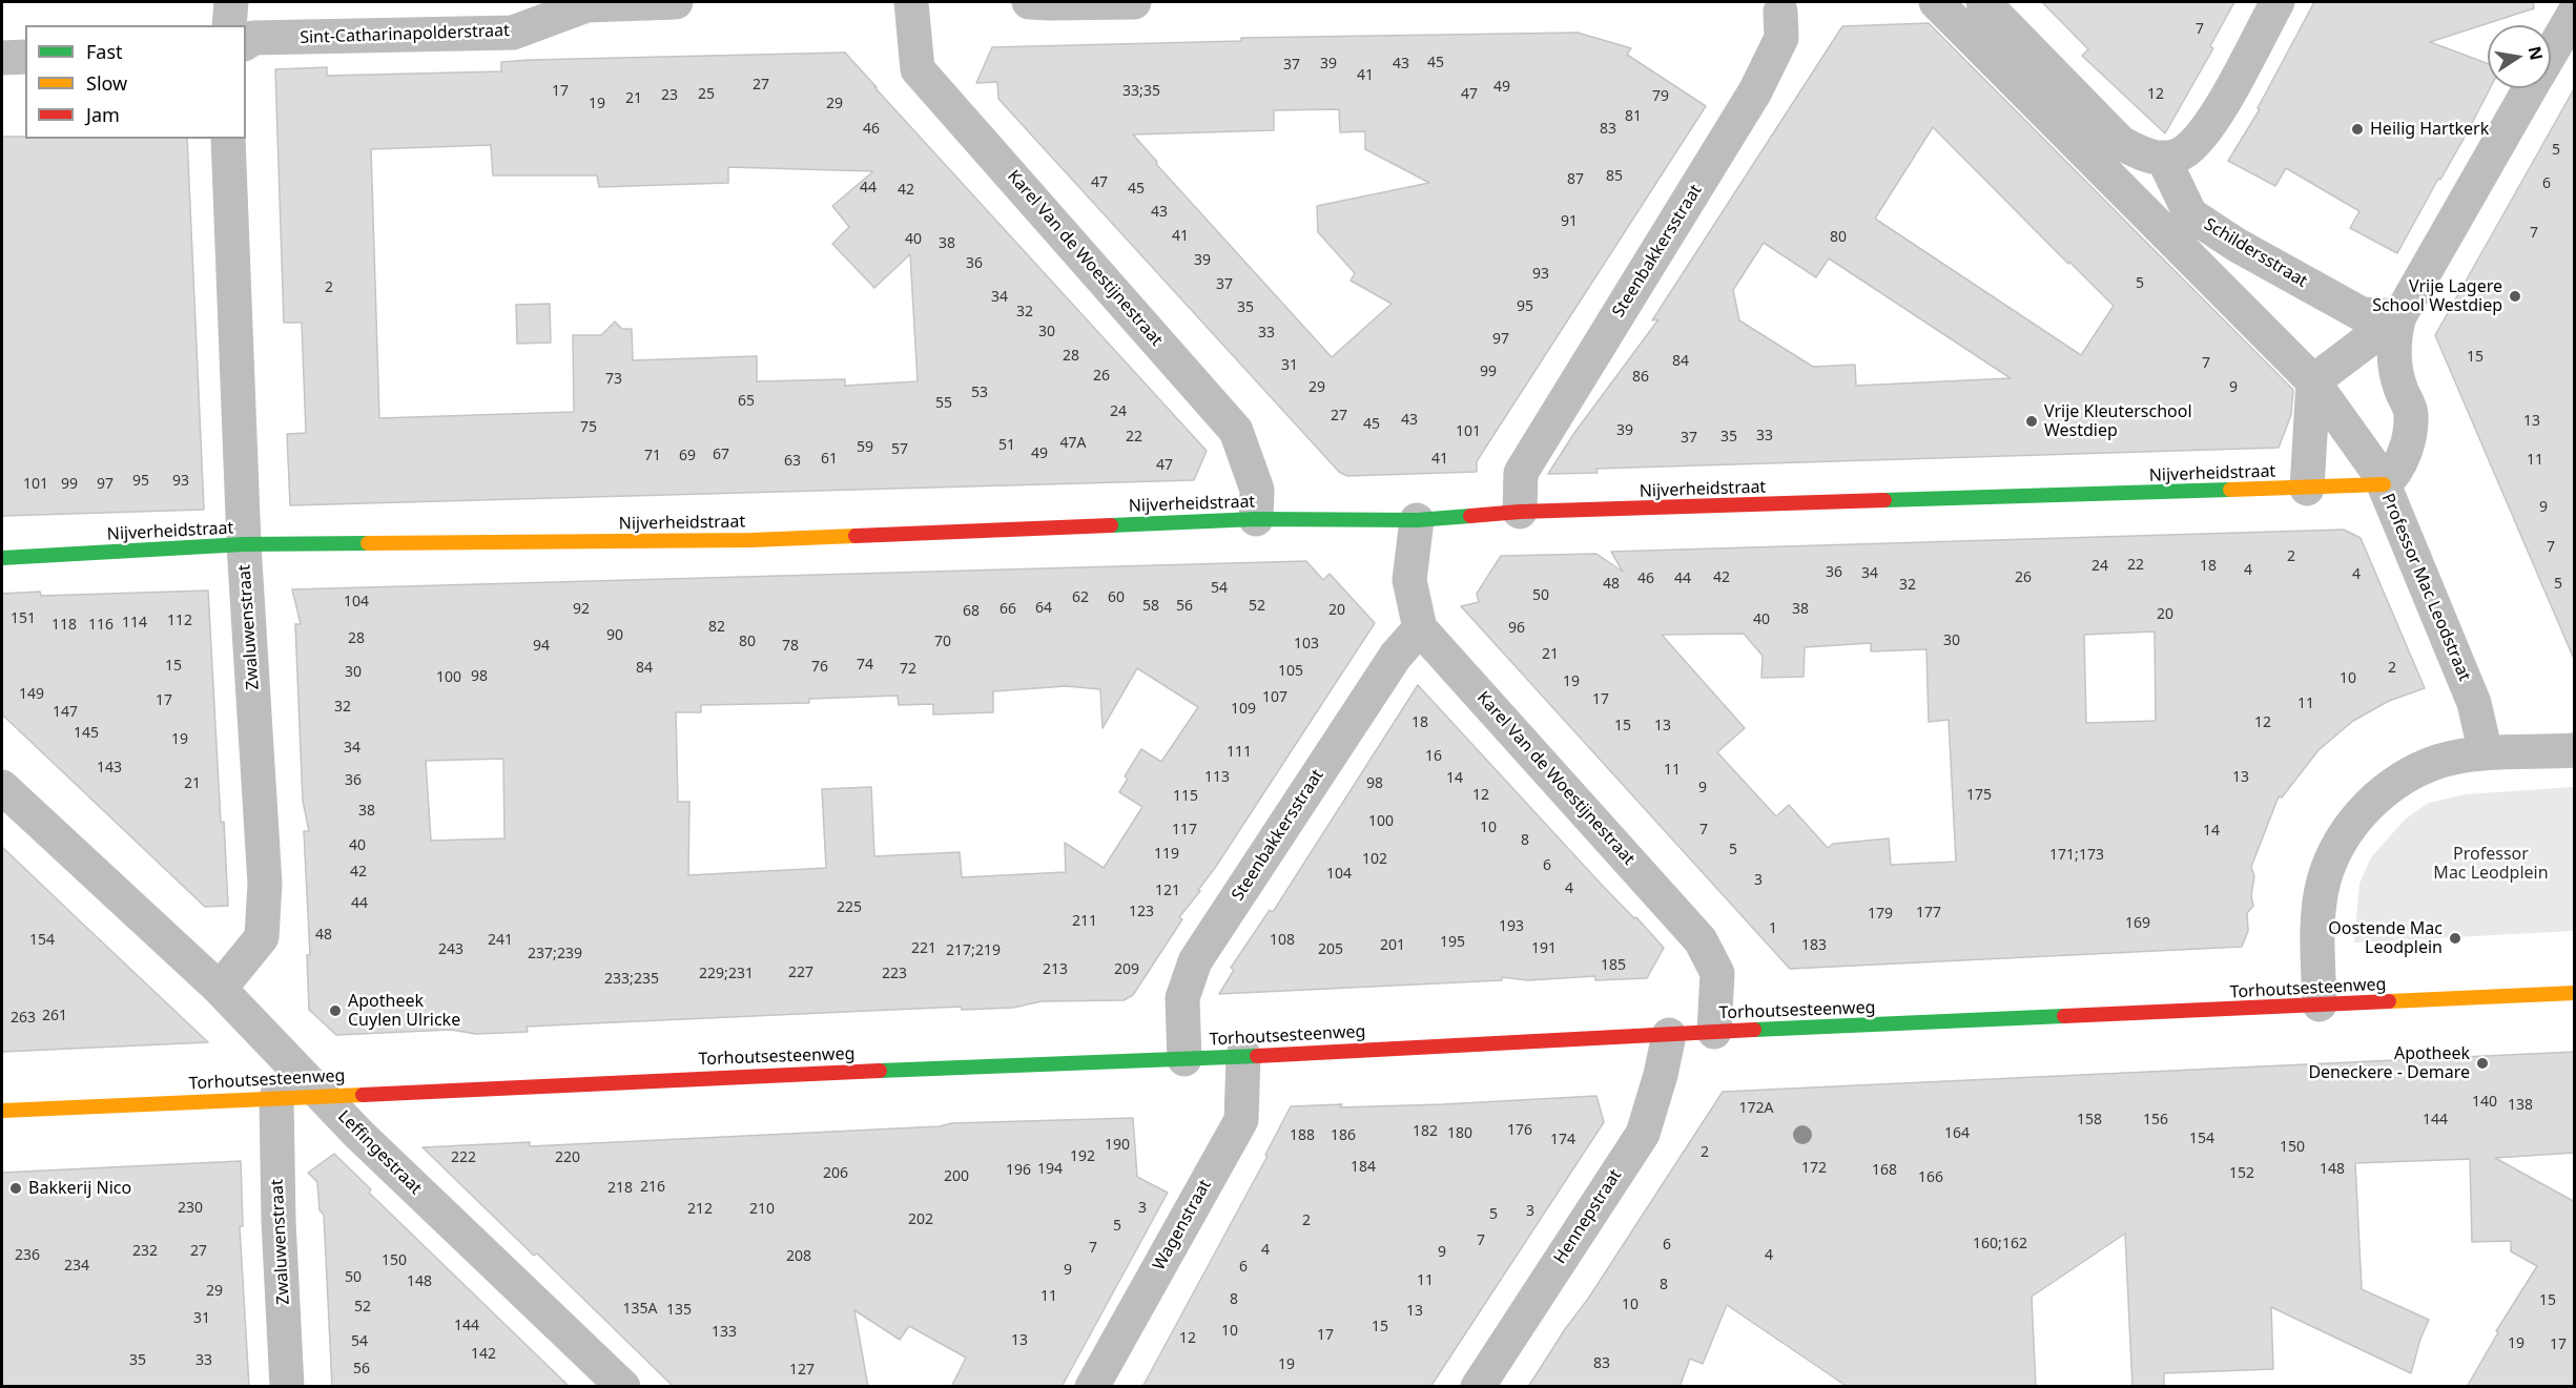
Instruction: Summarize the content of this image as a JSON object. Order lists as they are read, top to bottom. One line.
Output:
{"streets":{"street":["Sint-Catharinapolderstraat","Steenbakkersstraat","Schildersstraat","Karel Van de Woestijnestraat","Nijverheidstraat","Professor Mac Leodstraat","Zwaluwenstraat","Torhoutsesteenweg","Leffingestraat","Hennepstraat","Wagenstraat"]},"crossings":[["Steenbakkersstraat","Karel Van de Woestijnestraat"],["Steenbakkersstraat","Nijverheidstraat"],["Steenbakkersstraat","Torhoutsesteenweg"],["Schildersstraat","Nijverheidstraat"],["Schildersstraat","Professor Mac Leodstraat"],["Karel Van de Woestijnestraat","Nijverheidstraat"],["Karel Van de Woestijnestraat","Torhoutsesteenweg"],["Nijverheidstraat","Professor Mac Leodstraat"],["Nijverheidstraat","Zwaluwenstraat"],["Zwaluwenstraat","Torhoutsesteenweg"],["Zwaluwenstraat","Leffingestraat"],["Torhoutsesteenweg","Leffingestraat"],["Torhoutsesteenweg","Hennepstraat"],["Torhoutsesteenweg","Wagenstraat"]],"parks":["Professor Mac Leodplein"],"places":["Heilig Hartkerk","Vrije Lagere School Westdiep","Vrije Kleuterschool Westdiep","Oostende Mac Leodplein","Apotheek Cuylen Ulricke","Apotheek Deneckere - Demare","Bakkerij Nico"],"house_numbers":["7","45","39","43","37","41","27","49","17","33;35","25","47","12","23","79","21","19","29","81","46","83","5","85","87","47","6","44","45","42","43","91","7","41","80","40","38","39","36","93","5","37","2","34","95","35","32","30","33","97","28","15","84","7","31","99","26","86","73","29","9","53","65","55","24","27","43","13","45","75","39","101","33","22","35","37","47A","51","59","57","49","67","71","69","61","41","11","63","47","95","93","101","99","97","9","7","2","22","24","18","4","36","34","4","42","26","46","44","48","5","32","54","50","62","60","104","58","56","52","64","92","66","38","20","68","20","151","40","112","114","118","116","82","96","90","28","30","80","70","103","94","78","21","74","15","76","84","2","72","105","30","98","100","10","19","149","107","17","17","11","32","109","147","18","12","15","13","145","19","34","111","16","143","11","113","13","14","36","21","98","9","12","175","115","38","100","10","117","7","14","8","40","5","119","171;173","102","6","42","104","3","4","121","44","225","123","177","179","211","169","193","1","48","154","241","108","195","201","183","221","191","243","205","217;219","237;239","185","213","209","227","229;231","223","233;235","261","263","140","138","172A","158","156","144","176","182","180","164","188","186","154","174","190","150","2","192","222","220","184","172","194","148","196","168","206","152","200","166","216","218","230","3","212","210","3","5","202","2","5","7","160;162","6","7","4","232","27","9","236","4","208","150","234","6","9","50","11","148","8","29","11","8","15","10","52","135A","135","13","31","144","15","10","133","17","12","13","54","19","17","142","35","33","83","19","56","127"],"legend":["Fast","Slow","Jam"],"north":"right"}
